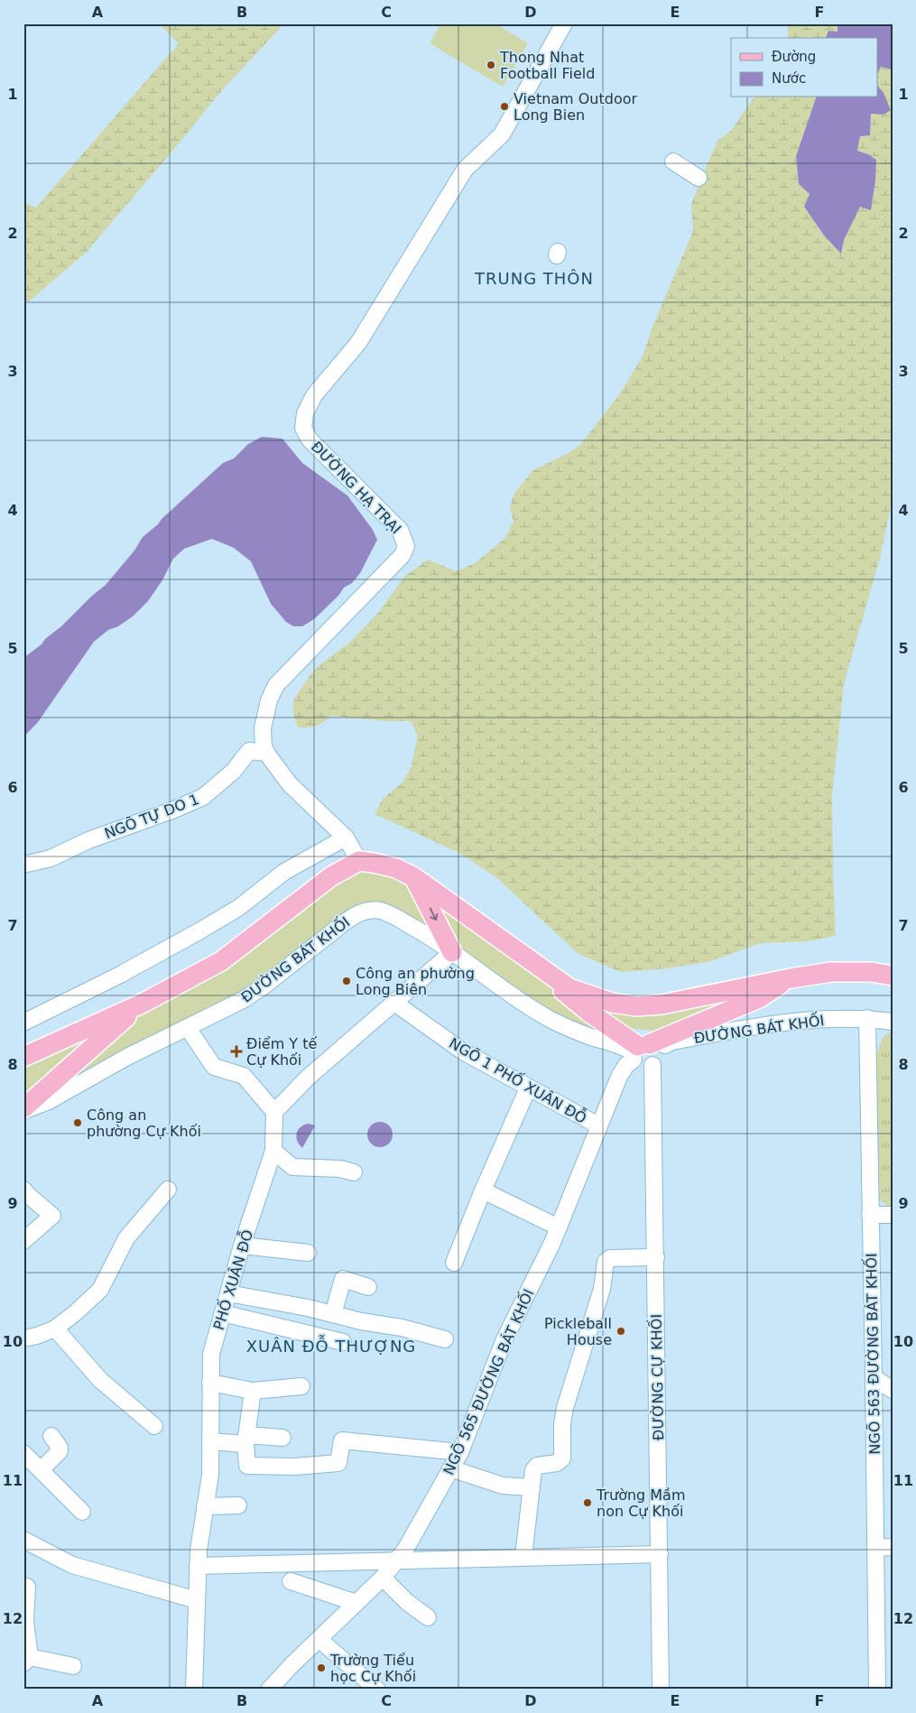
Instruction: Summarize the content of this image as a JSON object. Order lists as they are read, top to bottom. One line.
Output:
{"streets":{"street":["ĐƯỜNG HẠ TRẠI","NGÕ TỰ DO 1","ĐƯỜNG BÁT KHỐI","NGÕ 1 PHỐ XUÂN ĐỖ","PHỐ XUÂN ĐỖ","NGÕ 563 ĐƯỜNG BÁT KHỐI","ĐƯỜNG CỰ KHỐI","NGÕ 565 ĐƯỜNG BÁT KHỐI"]},"crossings":[["ĐƯỜNG HẠ TRẠI","NGÕ TỰ DO 1"],["ĐƯỜNG BÁT KHỐI","NGÕ 563 ĐƯỜNG BÁT KHỐI"],["ĐƯỜNG BÁT KHỐI","ĐƯỜNG CỰ KHỐI"],["ĐƯỜNG BÁT KHỐI","NGÕ 565 ĐƯỜNG BÁT KHỐI"],["NGÕ 1 PHỐ XUÂN ĐỖ","NGÕ 565 ĐƯỜNG BÁT KHỐI"],["ĐƯỜNG CỰ KHỐI","NGÕ 565 ĐƯỜNG BÁT KHỐI"]],"districts":["TRUNG THÔN","XUÂN ĐỖ THƯỢNG"],"places":{"other":["Thong Nhat Football Field","Vietnam Outdoor Long Bien","Công an phường Long Biên","Công an phường Cự Khối","Pickleball House","Trường Mầm non Cự Khối","Trường Tiểu học Cự Khối"],"health":["Điểm Y tế Cự Khối"]},"legend":["Đường","Nước"],"grid":{"columns":["A","B","C","D","E","F"],"rows":["1","2","3","4","5","6","7","8","9","10","11","12"]}}
